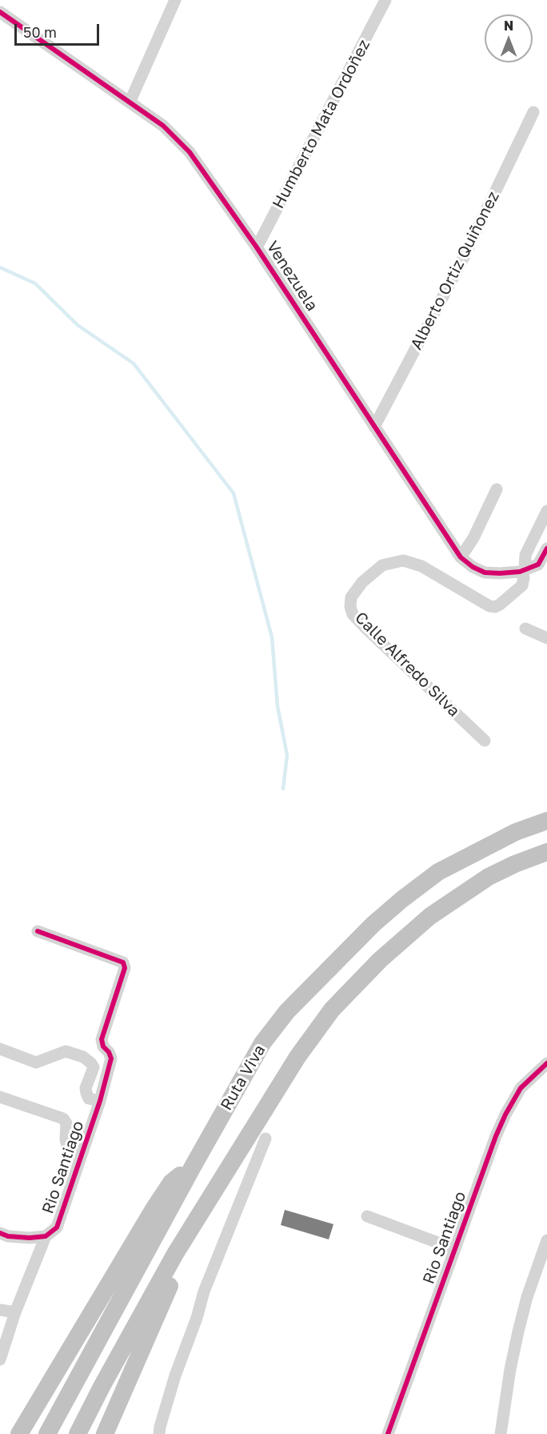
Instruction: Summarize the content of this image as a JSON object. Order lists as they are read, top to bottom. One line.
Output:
{"streets":{"highway":["Ruta Viva"],"street":["Humberto Mata Ordoñez","Alberto Ortiz Quiñonez","Venezuela","Calle Alfredo Silva","Rio Santiago"]},"crossings":[["Humberto Mata Ordoñez","Venezuela"],["Alberto Ortiz Quiñonez","Venezuela"],["Venezuela","Calle Alfredo Silva"]],"scale_bar":"50 m","north":"top"}
